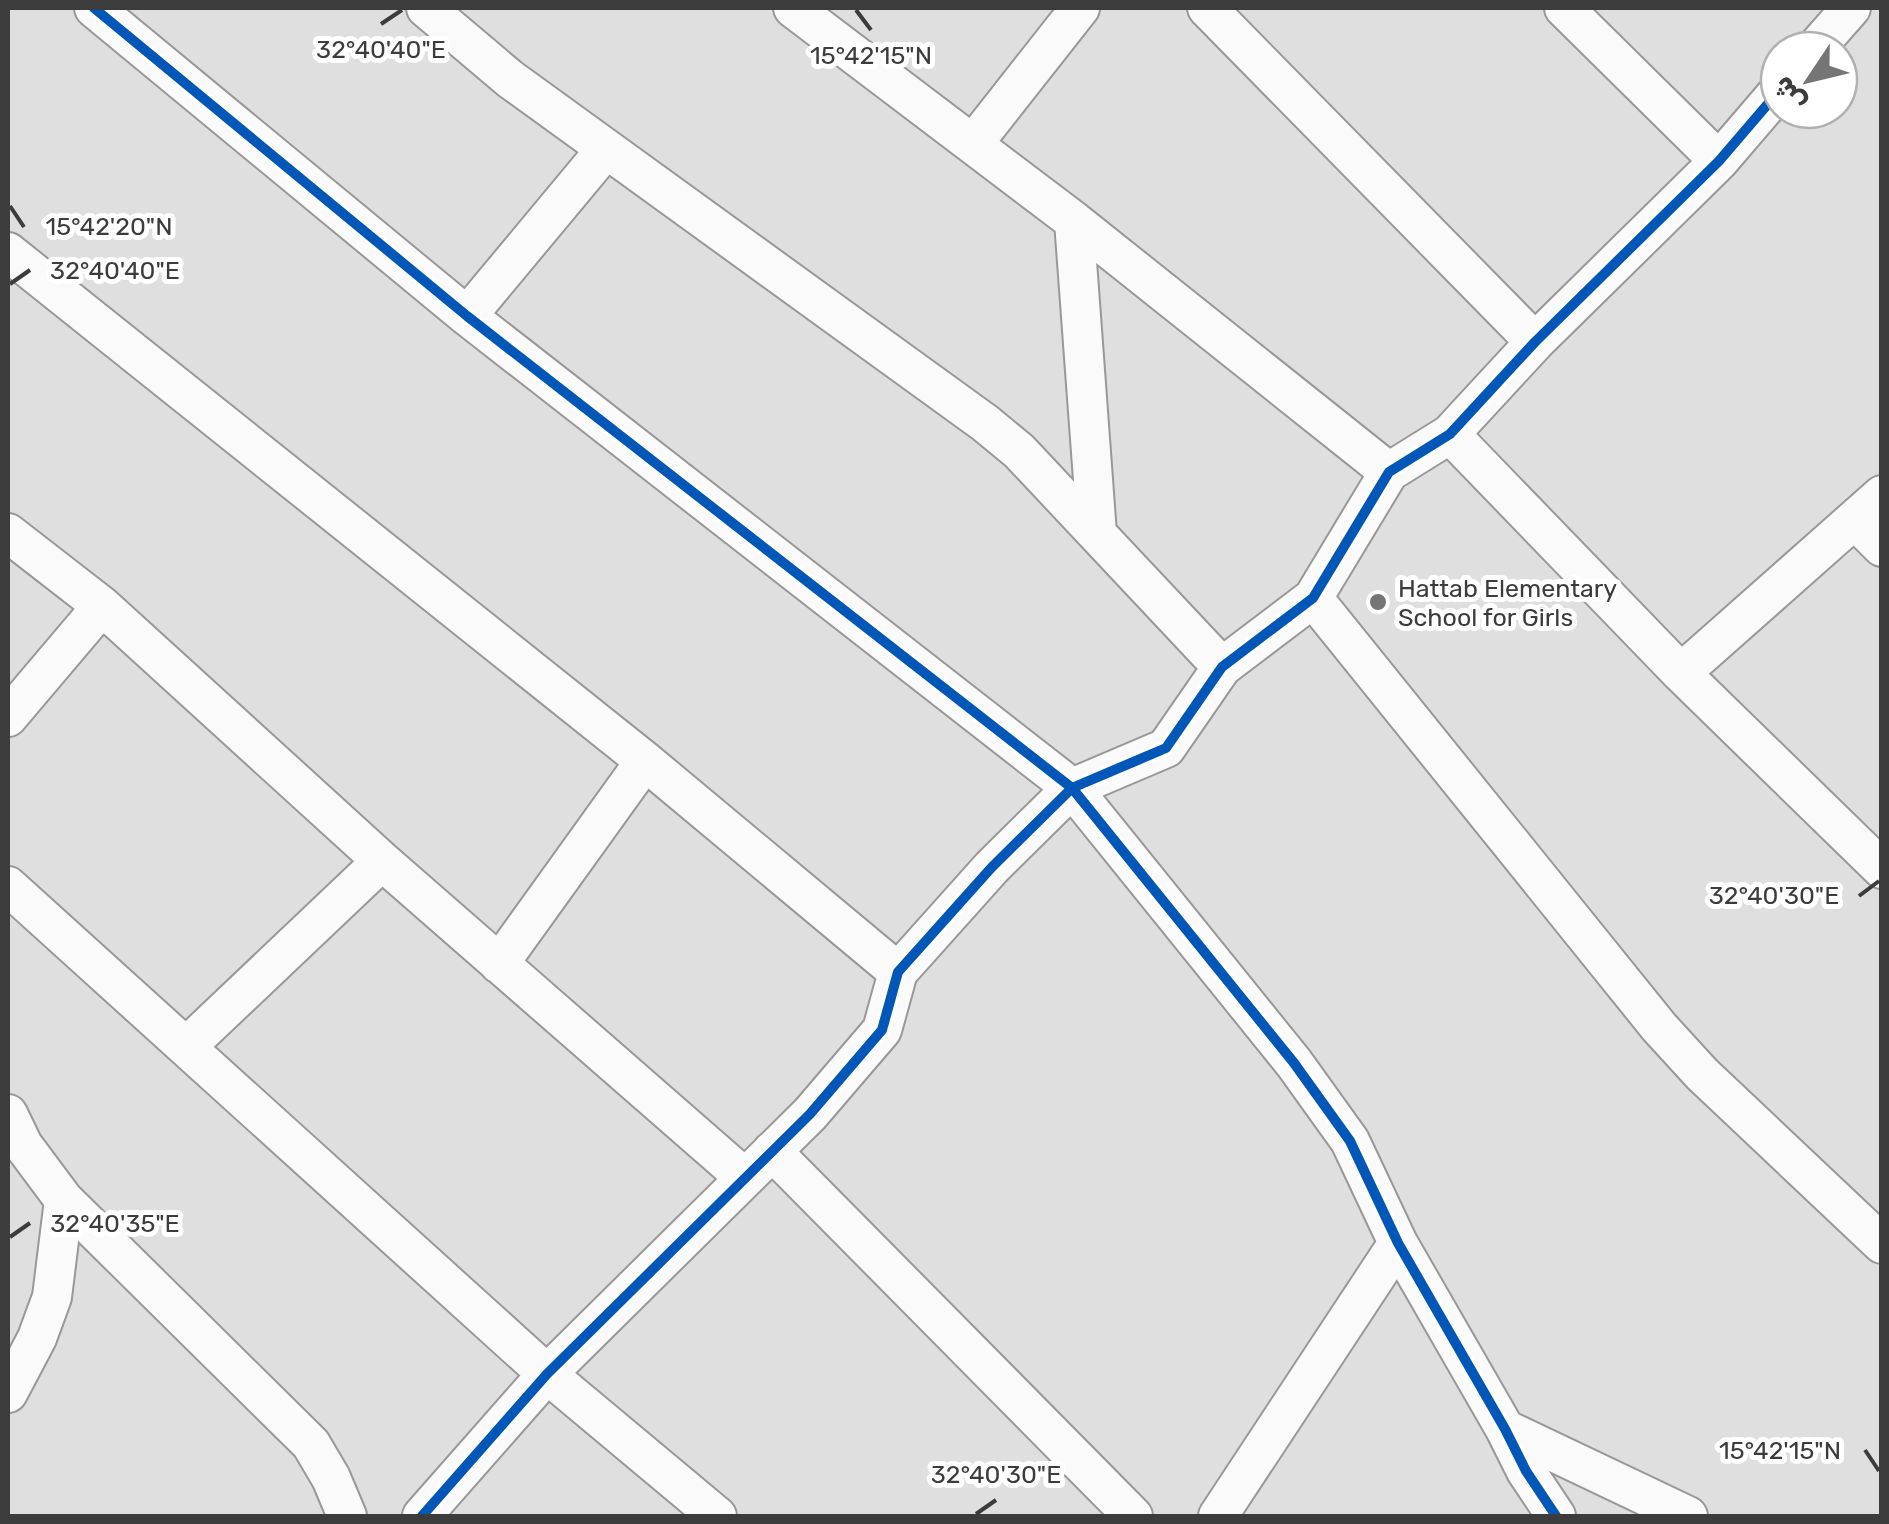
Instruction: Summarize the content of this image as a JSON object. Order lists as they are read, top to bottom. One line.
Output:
{"places":["Hattab Elementary School for Girls"],"north":"bottom left","coordinates":["32°40'40\"E","15°42'15\"N","15°42'20\"N","32°40'30\"E","32°40'35\"E"]}
